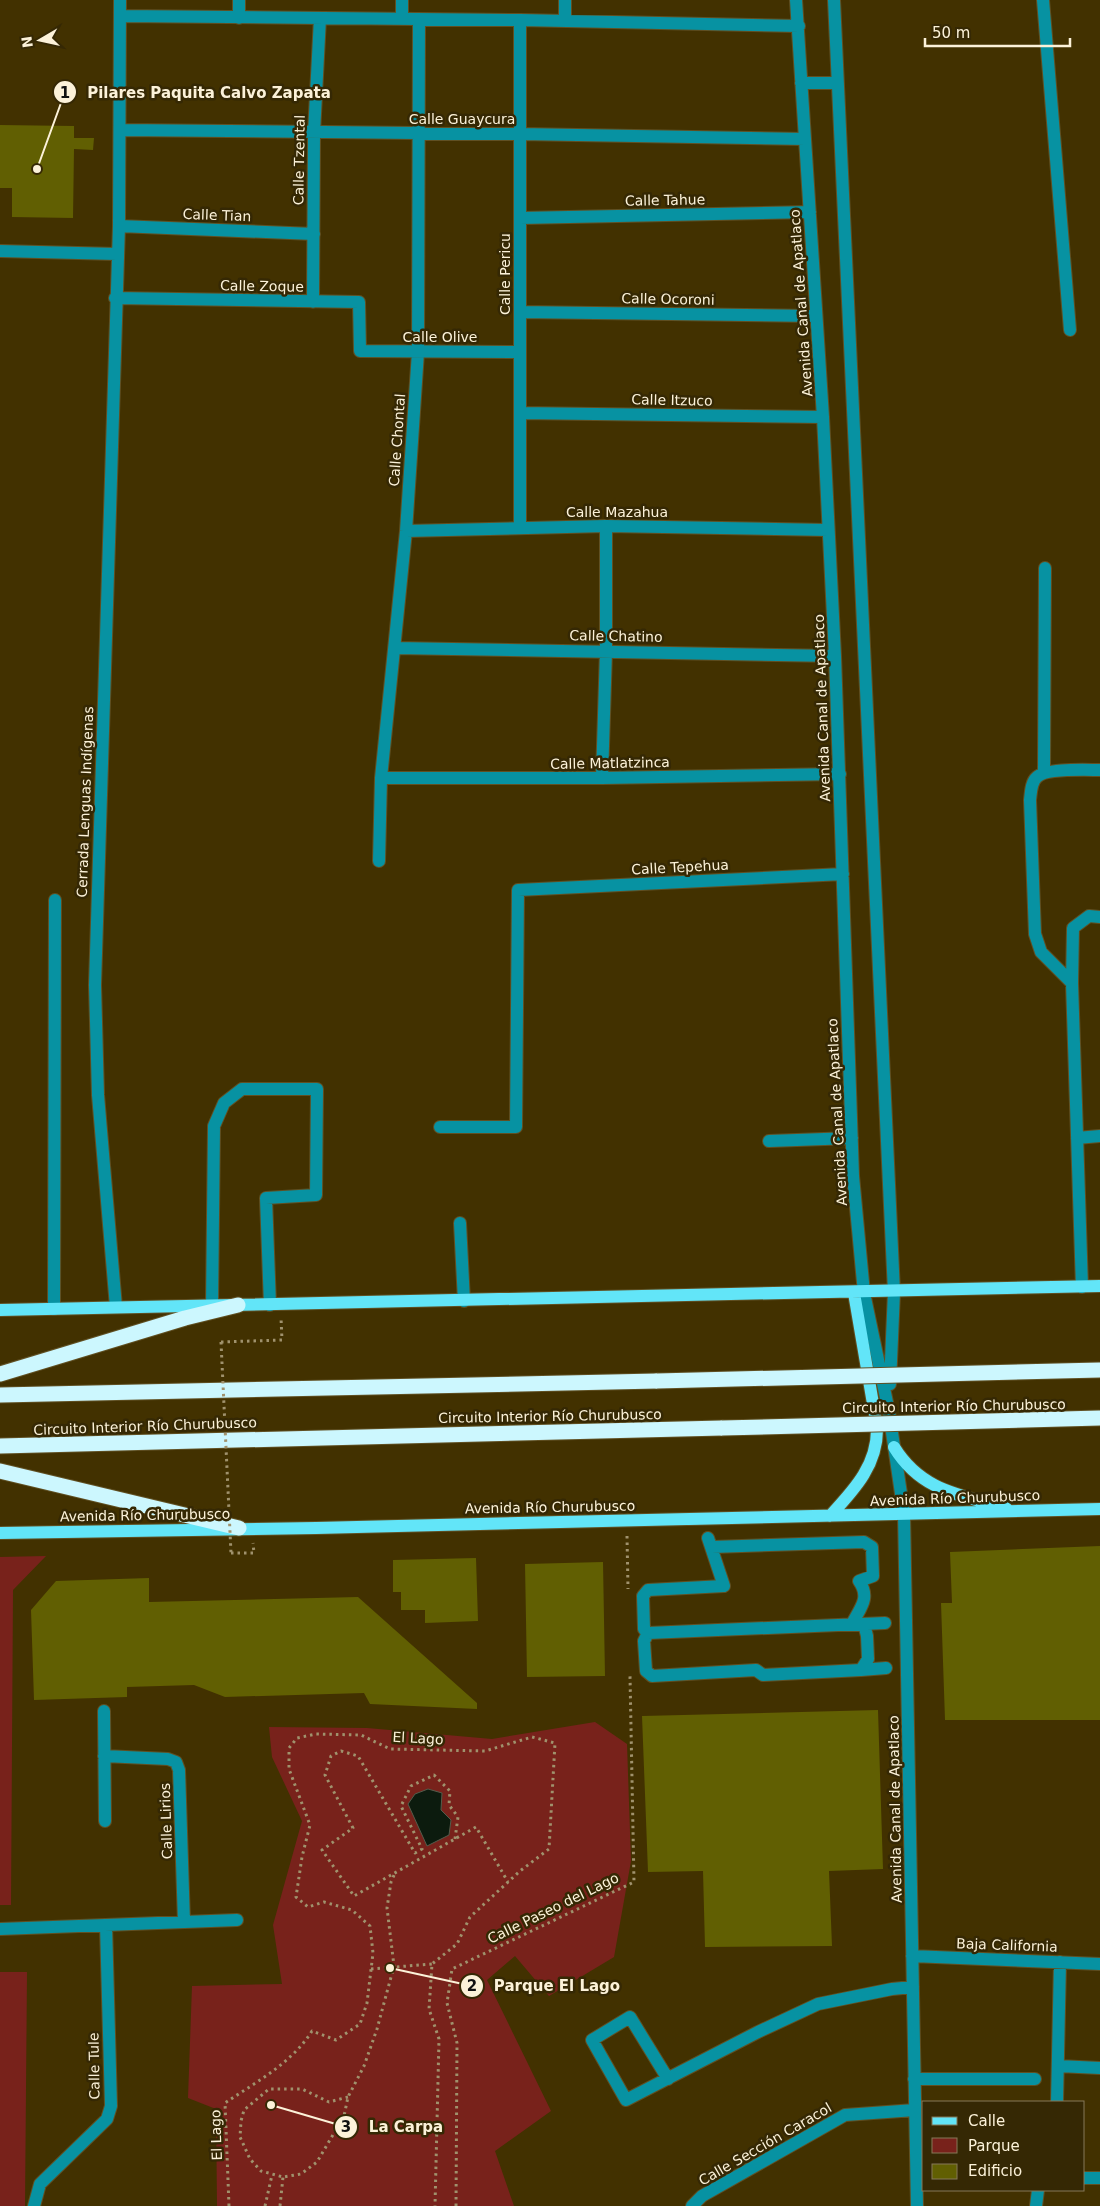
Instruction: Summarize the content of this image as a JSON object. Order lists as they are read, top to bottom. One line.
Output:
{"streets":{"highway":["Circuito Interior Río Churubusco"],"main road":["Avenida Río Churubusco"],"street":["Calle Guaycura","Calle Tzental","Calle Tahue","Calle Tian","Calle Pericu","Calle Zoque","Calle Ocoroni","Avenida Canal de Apatlaco","Calle Olive","Calle Itzuco","Calle Chontal","Calle Mazahua","Calle Chatino","Calle Matlatzinca","Cerrada Lenguas Indígenas","Calle Tepehua","Calle Lirios","Baja California","Calle Tule","Calle Sección Caracol"],"path":["El Lago","Calle Paseo del Lago"]},"crossings":[["Calle Guaycura","Calle Tzental"],["Calle Guaycura","Calle Pericu"],["Calle Guaycura","Avenida Canal de Apatlaco"],["Calle Guaycura","Calle Chontal"],["Calle Guaycura","Cerrada Lenguas Indígenas"],["Calle Tzental","Calle Tian"],["Calle Tzental","Calle Zoque"],["Calle Tahue","Calle Pericu"],["Calle Tahue","Avenida Canal de Apatlaco"],["Calle Tian","Cerrada Lenguas Indígenas"],["Calle Pericu","Calle Ocoroni"],["Calle Pericu","Calle Olive"],["Calle Pericu","Calle Itzuco"],["Calle Pericu","Calle Mazahua"],["Calle Zoque","Calle Olive"],["Calle Zoque","Cerrada Lenguas Indígenas"],["Calle Ocoroni","Avenida Canal de Apatlaco"],["Avenida Canal de Apatlaco","Calle Itzuco"],["Avenida Canal de Apatlaco","Calle Mazahua"],["Avenida Canal de Apatlaco","Calle Chatino"],["Avenida Canal de Apatlaco","Calle Matlatzinca"],["Avenida Canal de Apatlaco","Calle Tepehua"],["Avenida Canal de Apatlaco","Avenida Río Churubusco"],["Avenida Canal de Apatlaco","Baja California"],["Avenida Canal de Apatlaco","Calle Sección Caracol"],["Calle Olive","Calle Chontal"],["Calle Chontal","Calle Mazahua"],["Calle Chontal","Calle Chatino"],["Calle Chontal","Calle Matlatzinca"]],"places":["Pilares Paquita Calvo Zapata","Parque El Lago","La Carpa"],"legend":["Calle","Parque","Edificio"],"scale_bar":"50 m","north":"left"}
